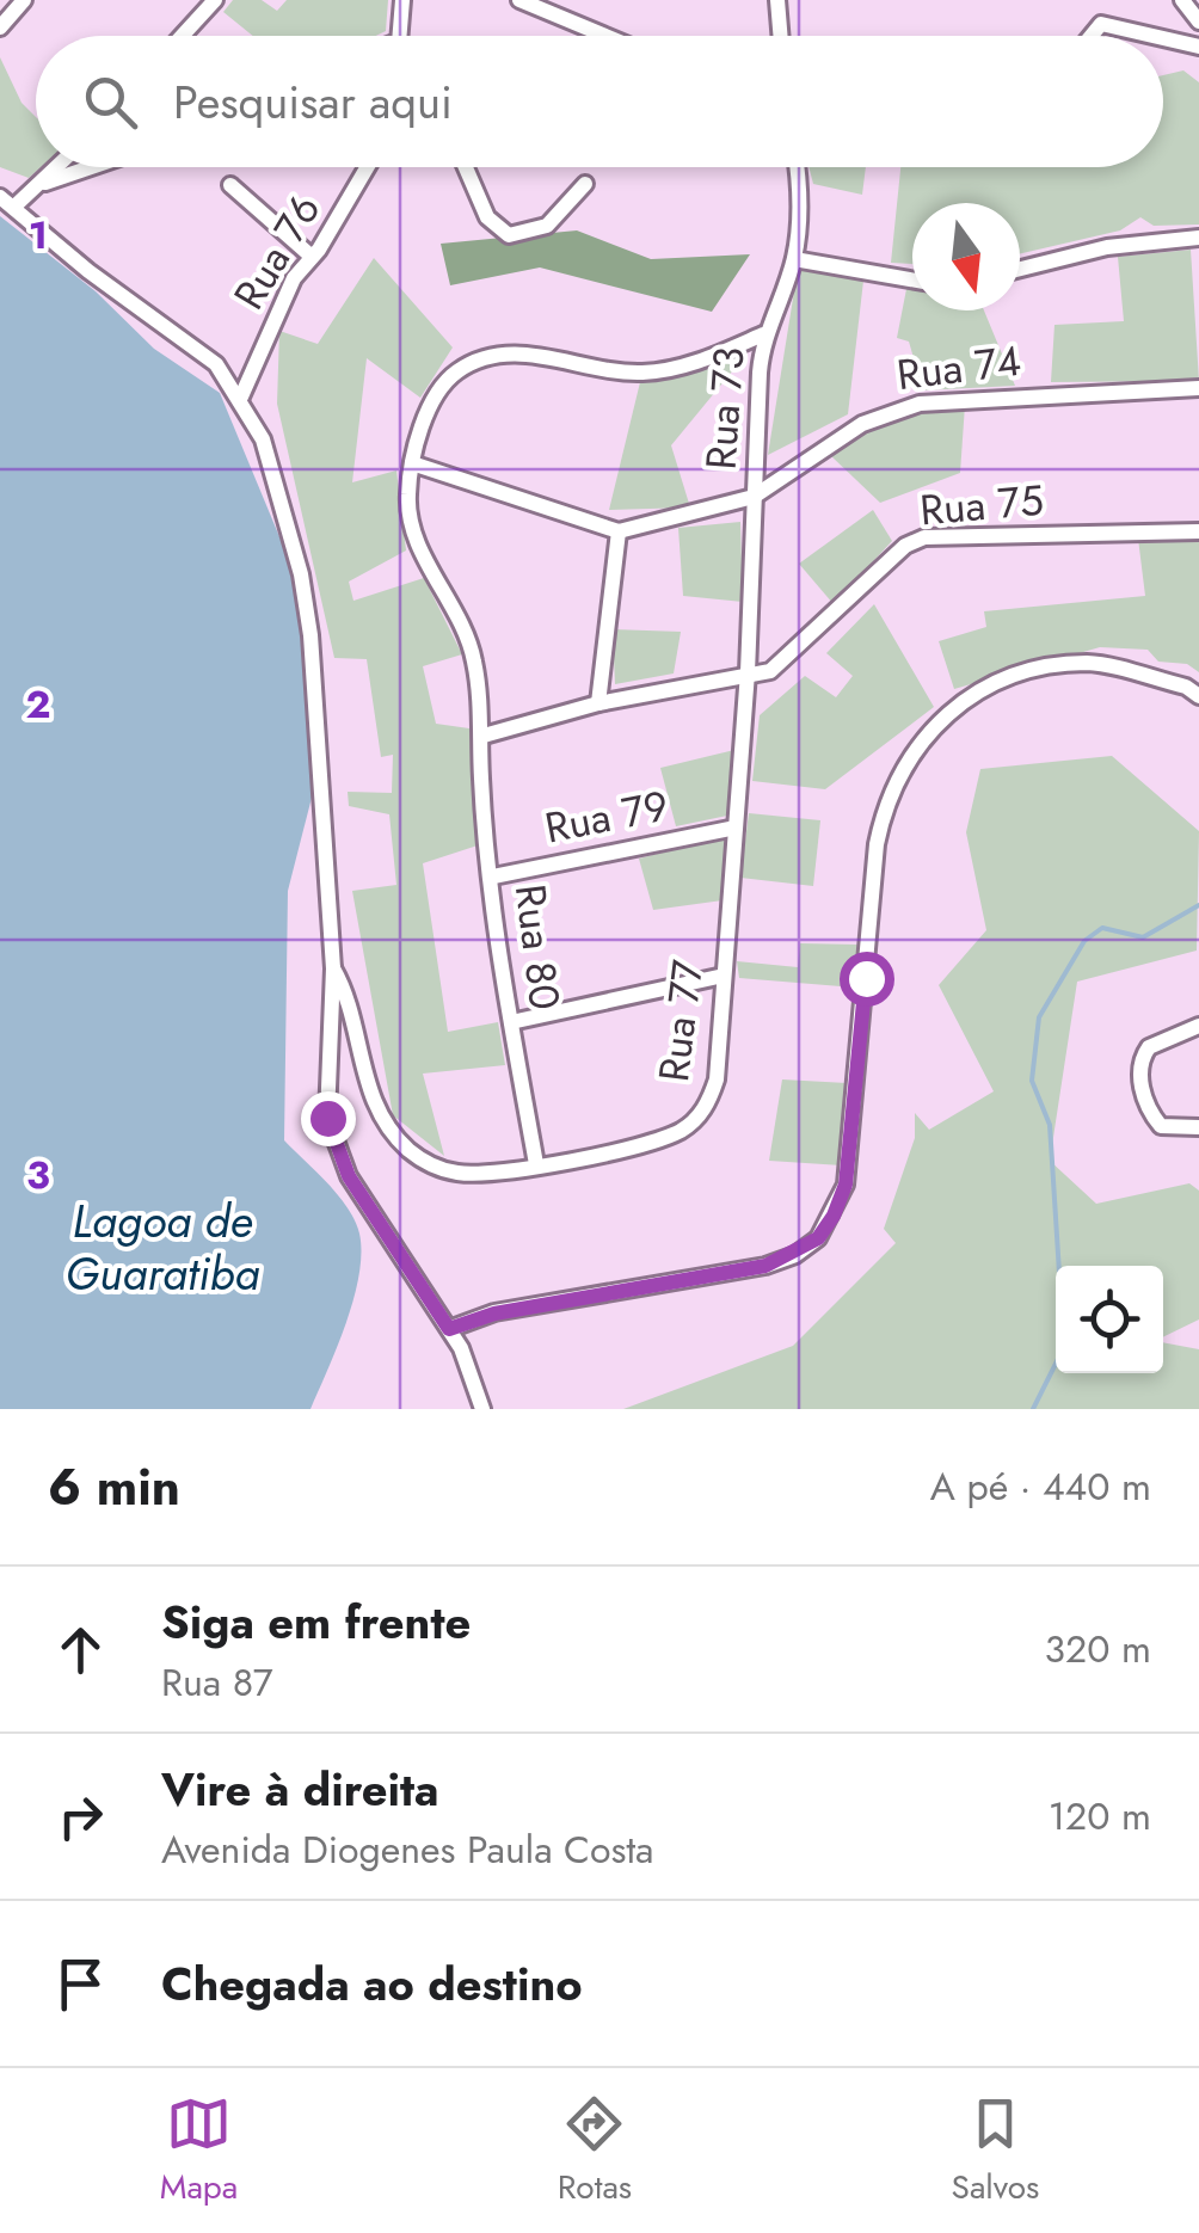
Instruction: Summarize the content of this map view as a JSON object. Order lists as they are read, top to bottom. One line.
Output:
{"streets":{"street":["Rua 76","Rua 74","Rua 73","Rua 75","Rua 79","Rua 80","Rua 77"]},"crossings":[["Rua 74","Rua 73"],["Rua 74","Rua 77"],["Rua 73","Rua 80"],["Rua 73","Rua 77"],["Rua 75","Rua 77"],["Rua 79","Rua 80"],["Rua 79","Rua 77"],["Rua 80","Rua 77"]],"water":["Lagoa de Guaratiba"],"north":"bottom","page":{"search":"Pesquisar aqui","heading":["6 min","A pé · 440 m"],"list":[["Siga em frente","Rua 87","320 m"],["Vire à direita","Avenida Diogenes Paula Costa","120 m"],"Chegada ao destino"],"nav":["Mapa","Rotas","Salvos"]},"grid":{"rows":["1","2","3"]}}
